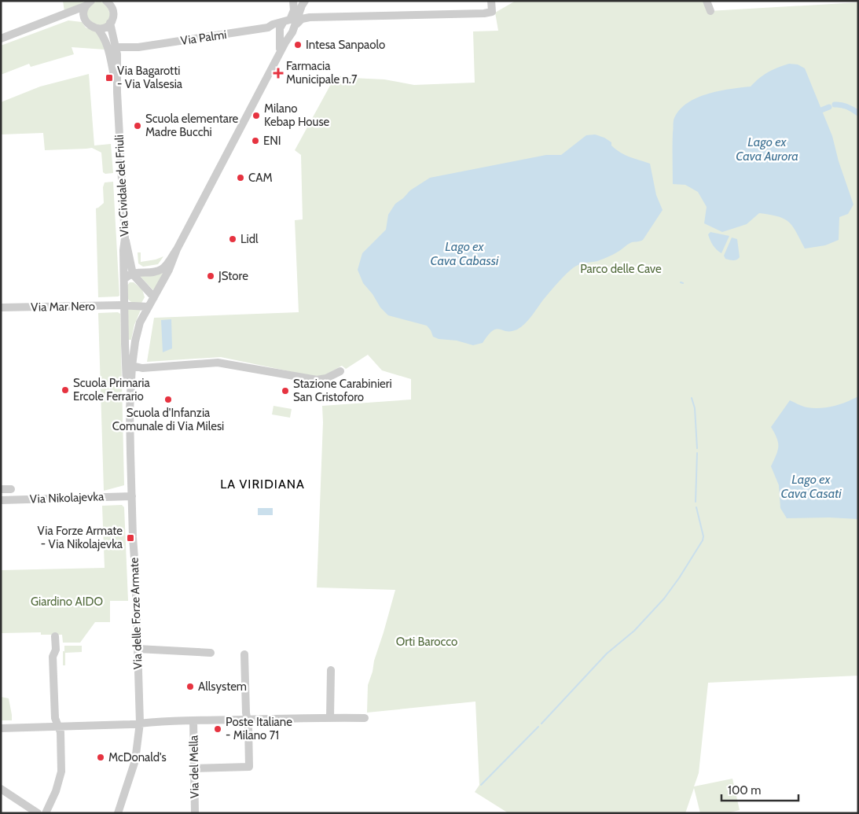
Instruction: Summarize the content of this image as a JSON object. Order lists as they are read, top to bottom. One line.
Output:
{"streets":{"street":["Via Palmi","Via Cividale del Friuli","Via Mar Nero","Via Nikolajevka","Via delle Forze Armate","Via del Mella"]},"crossings":[["Via Palmi","Via Cividale del Friuli"],["Via Palmi","Via delle Forze Armate"],["Via Cividale del Friuli","Via delle Forze Armate"],["Via Mar Nero","Via delle Forze Armate"],["Via Nikolajevka","Via delle Forze Armate"]],"districts":["LA VIRIDIANA"],"water":["Lago ex Cava Aurora","Lago ex Cava Cabassi","Lago ex Cava Casati"],"parks":["Parco delle Cave","Giardino AIDO","Orti Barocco"],"places":{"other":["Intesa Sanpaolo","Milano Kebap House","Scuola elementare Madre Bucchi","ENI","CAM","Lidl","JStore","Scuola Primaria Ercole Ferrario","Stazione Carabinieri San Cristoforo","Scuola d'Infanzia Comunale di Via Milesi","Allsystem","Poste Italiane - Milano 71","McDonald's"],"health":["Farmacia Municipale n.7"],"transit":["Via Bagarotti - Via Valsesia","Via Forze Armate - Via Nikolajevka"]},"scale_bar":"100 m"}
